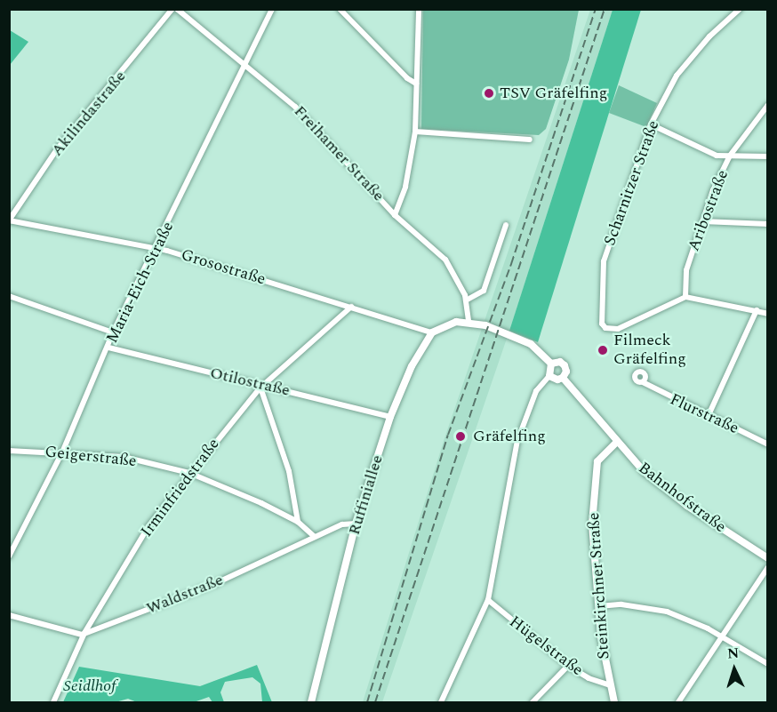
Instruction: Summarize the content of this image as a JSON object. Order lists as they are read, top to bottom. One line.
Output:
{"streets":{"street":["Akilindastraße","Freihamer Straße","Scharnitzer Straße","Aribostraße","Grosostraße","Maria-Eich-Straße","Otilostraße","Flurstraße","Geigerstraße","Irminfriedstraße","Ruffiniallee","Bahnhofstraße","Steinkirchner Straße","Waldstraße","Hügelstraße"]},"crossings":[["Akilindastraße","Freihamer Straße"],["Akilindastraße","Grosostraße"],["Freihamer Straße","Maria-Eich-Straße"],["Freihamer Straße","Bahnhofstraße"],["Scharnitzer Straße","Aribostraße"],["Grosostraße","Maria-Eich-Straße"],["Grosostraße","Irminfriedstraße"],["Grosostraße","Ruffiniallee"],["Maria-Eich-Straße","Otilostraße"],["Maria-Eich-Straße","Geigerstraße"],["Otilostraße","Irminfriedstraße"],["Otilostraße","Ruffiniallee"],["Geigerstraße","Irminfriedstraße"],["Geigerstraße","Waldstraße"],["Irminfriedstraße","Waldstraße"],["Ruffiniallee","Waldstraße"],["Bahnhofstraße","Steinkirchner Straße"],["Steinkirchner Straße","Hügelstraße"]],"parks":["Seidlhof"],"places":["TSV Gräfelfing","Filmeck Gräfelfing","Gräfelfing"],"north":"top"}
